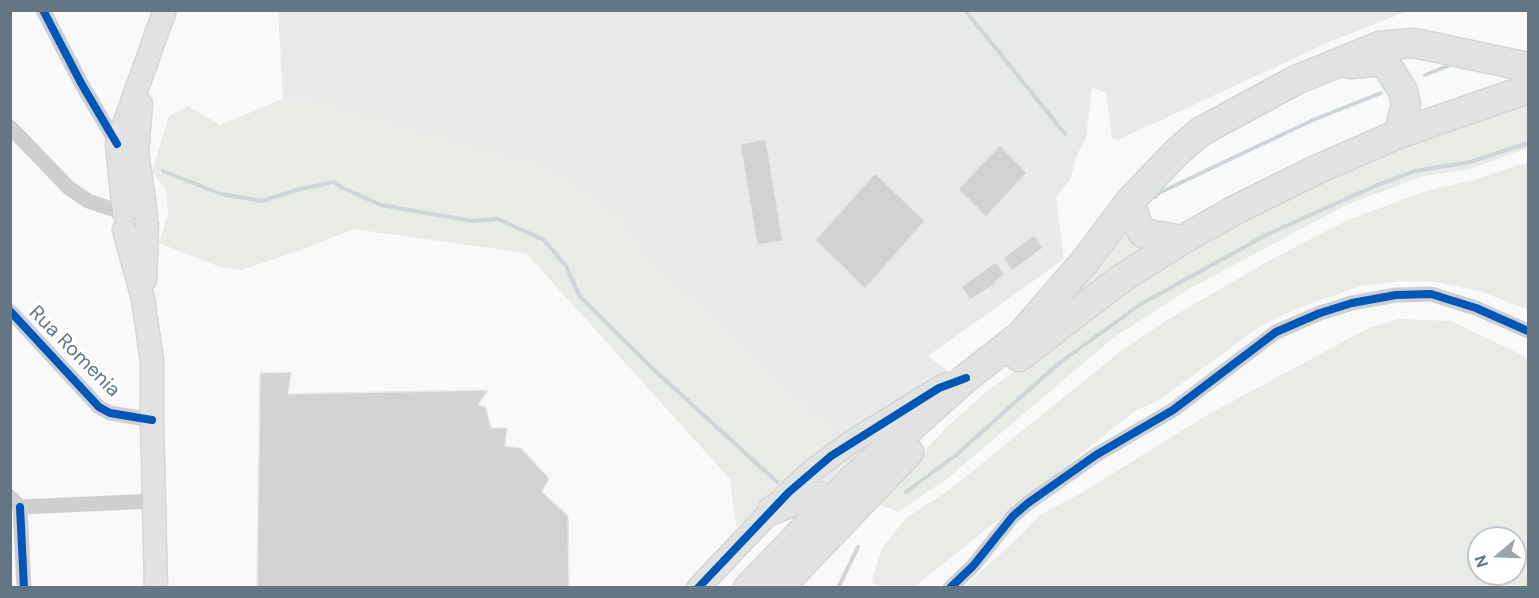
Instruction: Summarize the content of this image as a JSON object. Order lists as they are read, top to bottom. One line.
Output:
{"streets":{"street":["Rua Romenia"]},"north":"left"}
